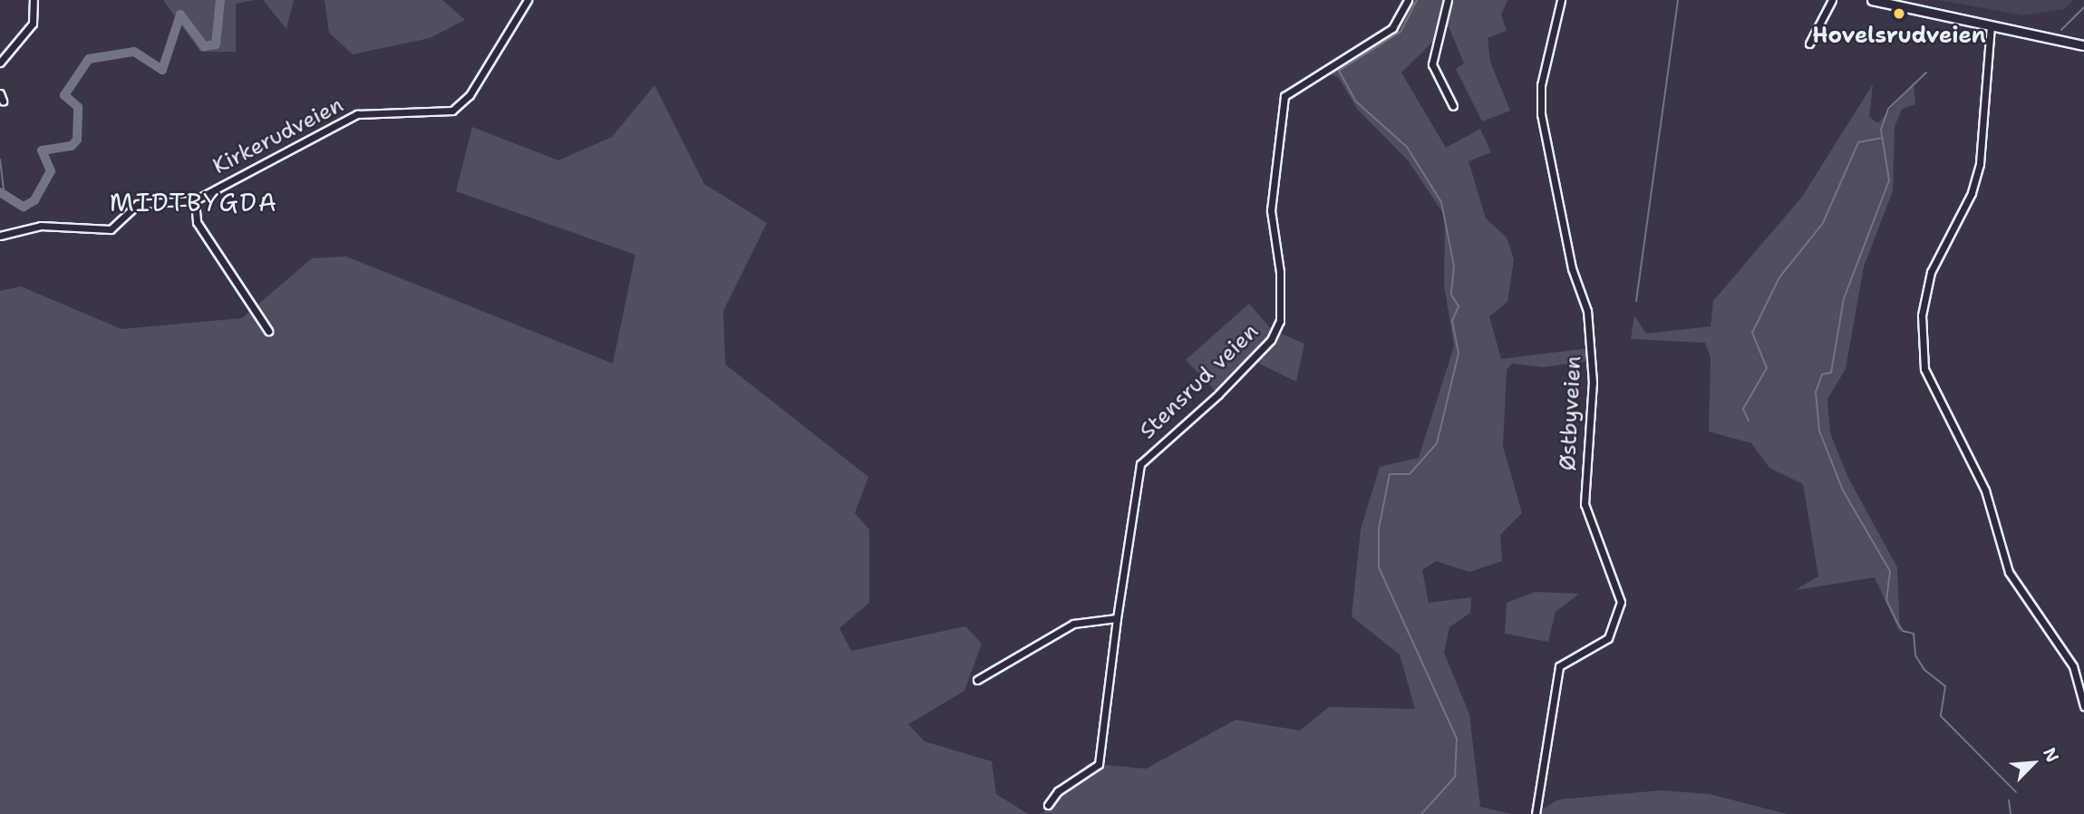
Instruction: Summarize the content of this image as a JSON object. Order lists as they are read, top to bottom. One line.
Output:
{"streets":{"street":["Kirkerudveien","Stensrud veien","Østbyveien"]},"districts":["MIDTBYGDA"],"places":["Hovelsrudveien"],"north":"top right"}
